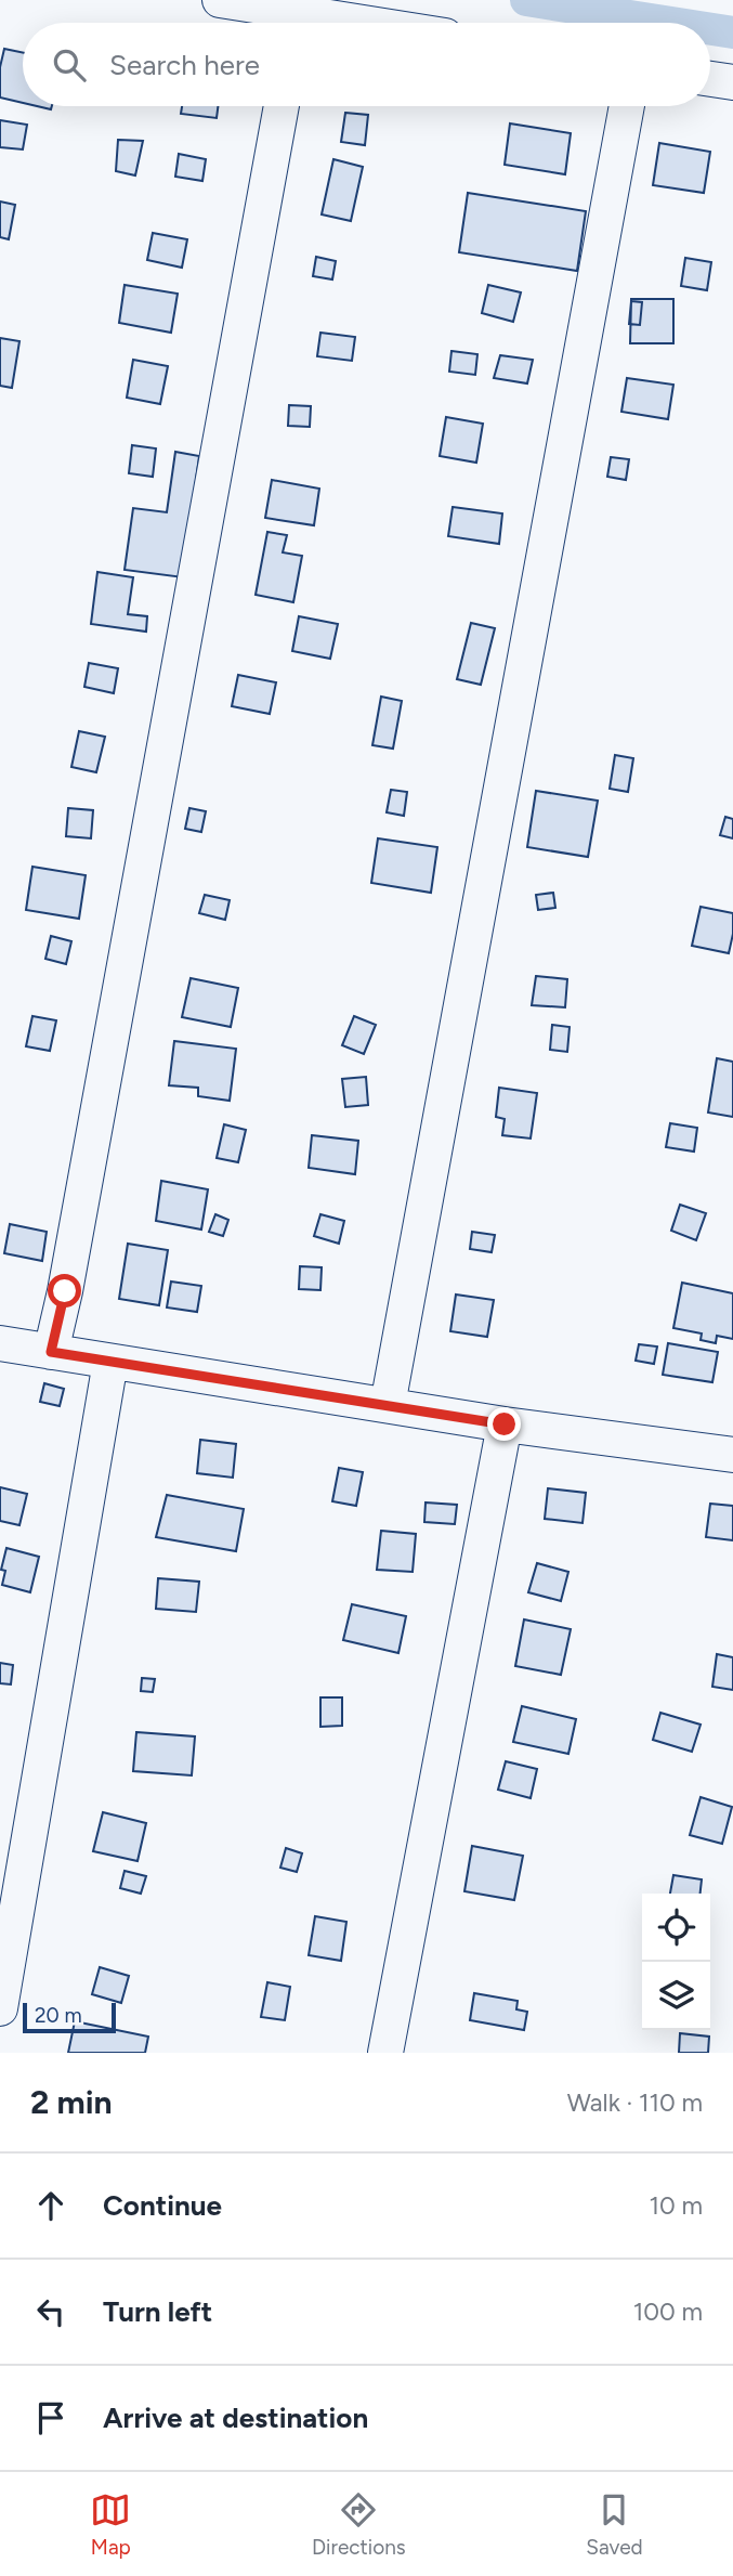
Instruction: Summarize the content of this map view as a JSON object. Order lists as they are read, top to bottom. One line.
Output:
{"scale_bar":"20 m","page":{"search":"Search here","scale":"20 m","heading":["2 min","Walk · 110 m"],"list":[["Continue","10 m"],["Turn left","100 m"],"Arrive at destination"],"nav":["Map","Directions","Saved"]}}
